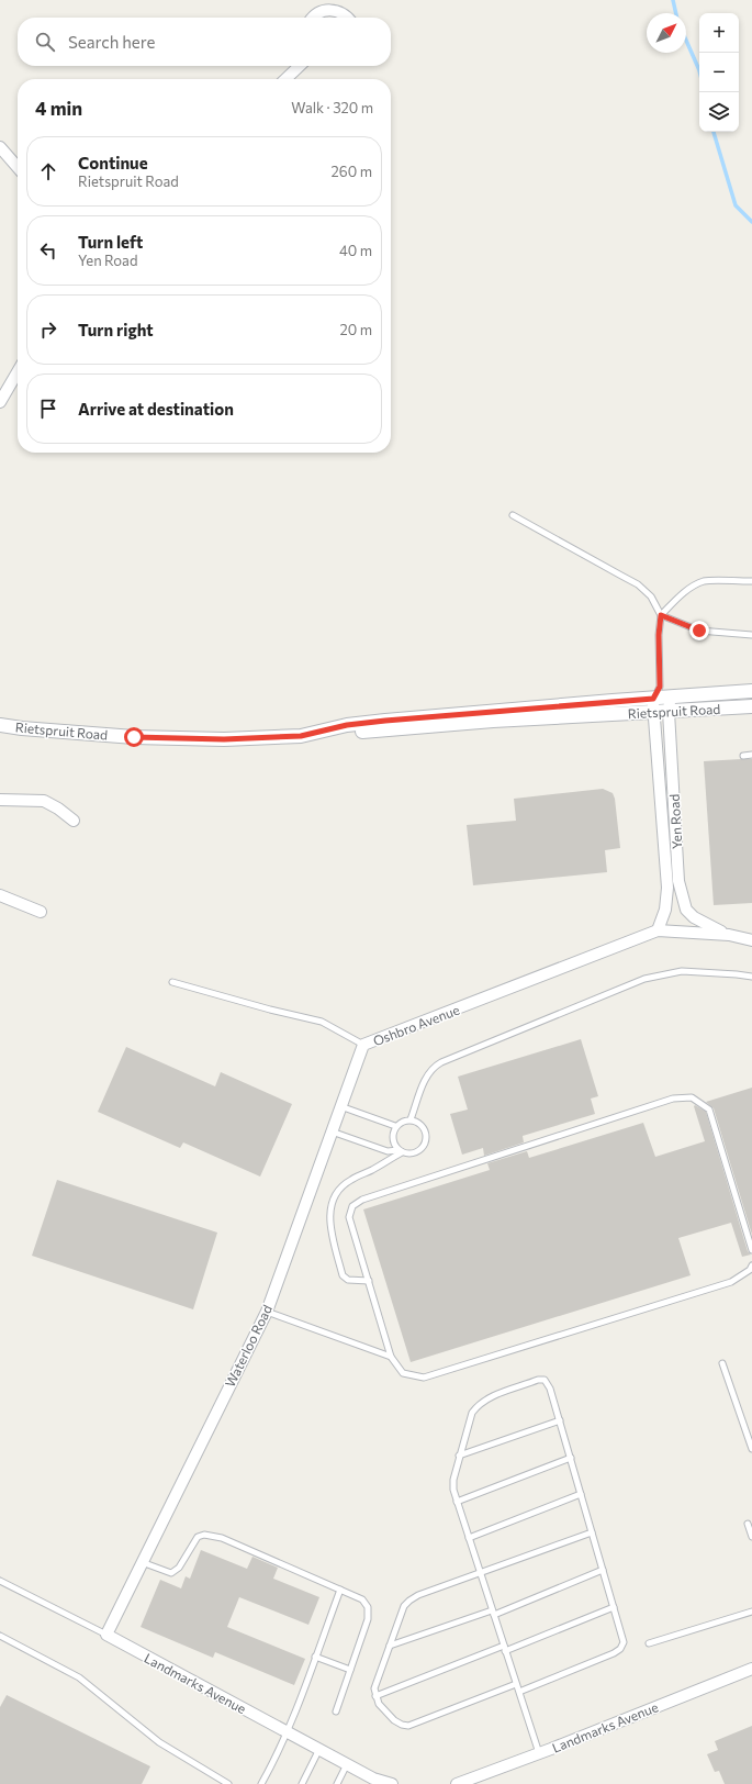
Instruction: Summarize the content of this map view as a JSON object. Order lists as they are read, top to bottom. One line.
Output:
{"streets":{"street":["Rietspruit Road","Yen Road","Oshbro Avenue","Waterloo Road","Landmarks Avenue"]},"crossings":[["Rietspruit Road","Yen Road"],["Yen Road","Oshbro Avenue"],["Oshbro Avenue","Waterloo Road"],["Waterloo Road","Landmarks Avenue"]],"north":"top right","page":{"map_buttons":["+","−"],"search":"Search here","heading":["4 min","Walk · 320 m"],"list":[["Continue","Rietspruit Road","260 m"],["Turn left","Yen Road","40 m"],["Turn right","20 m"],"Arrive at destination"]}}
